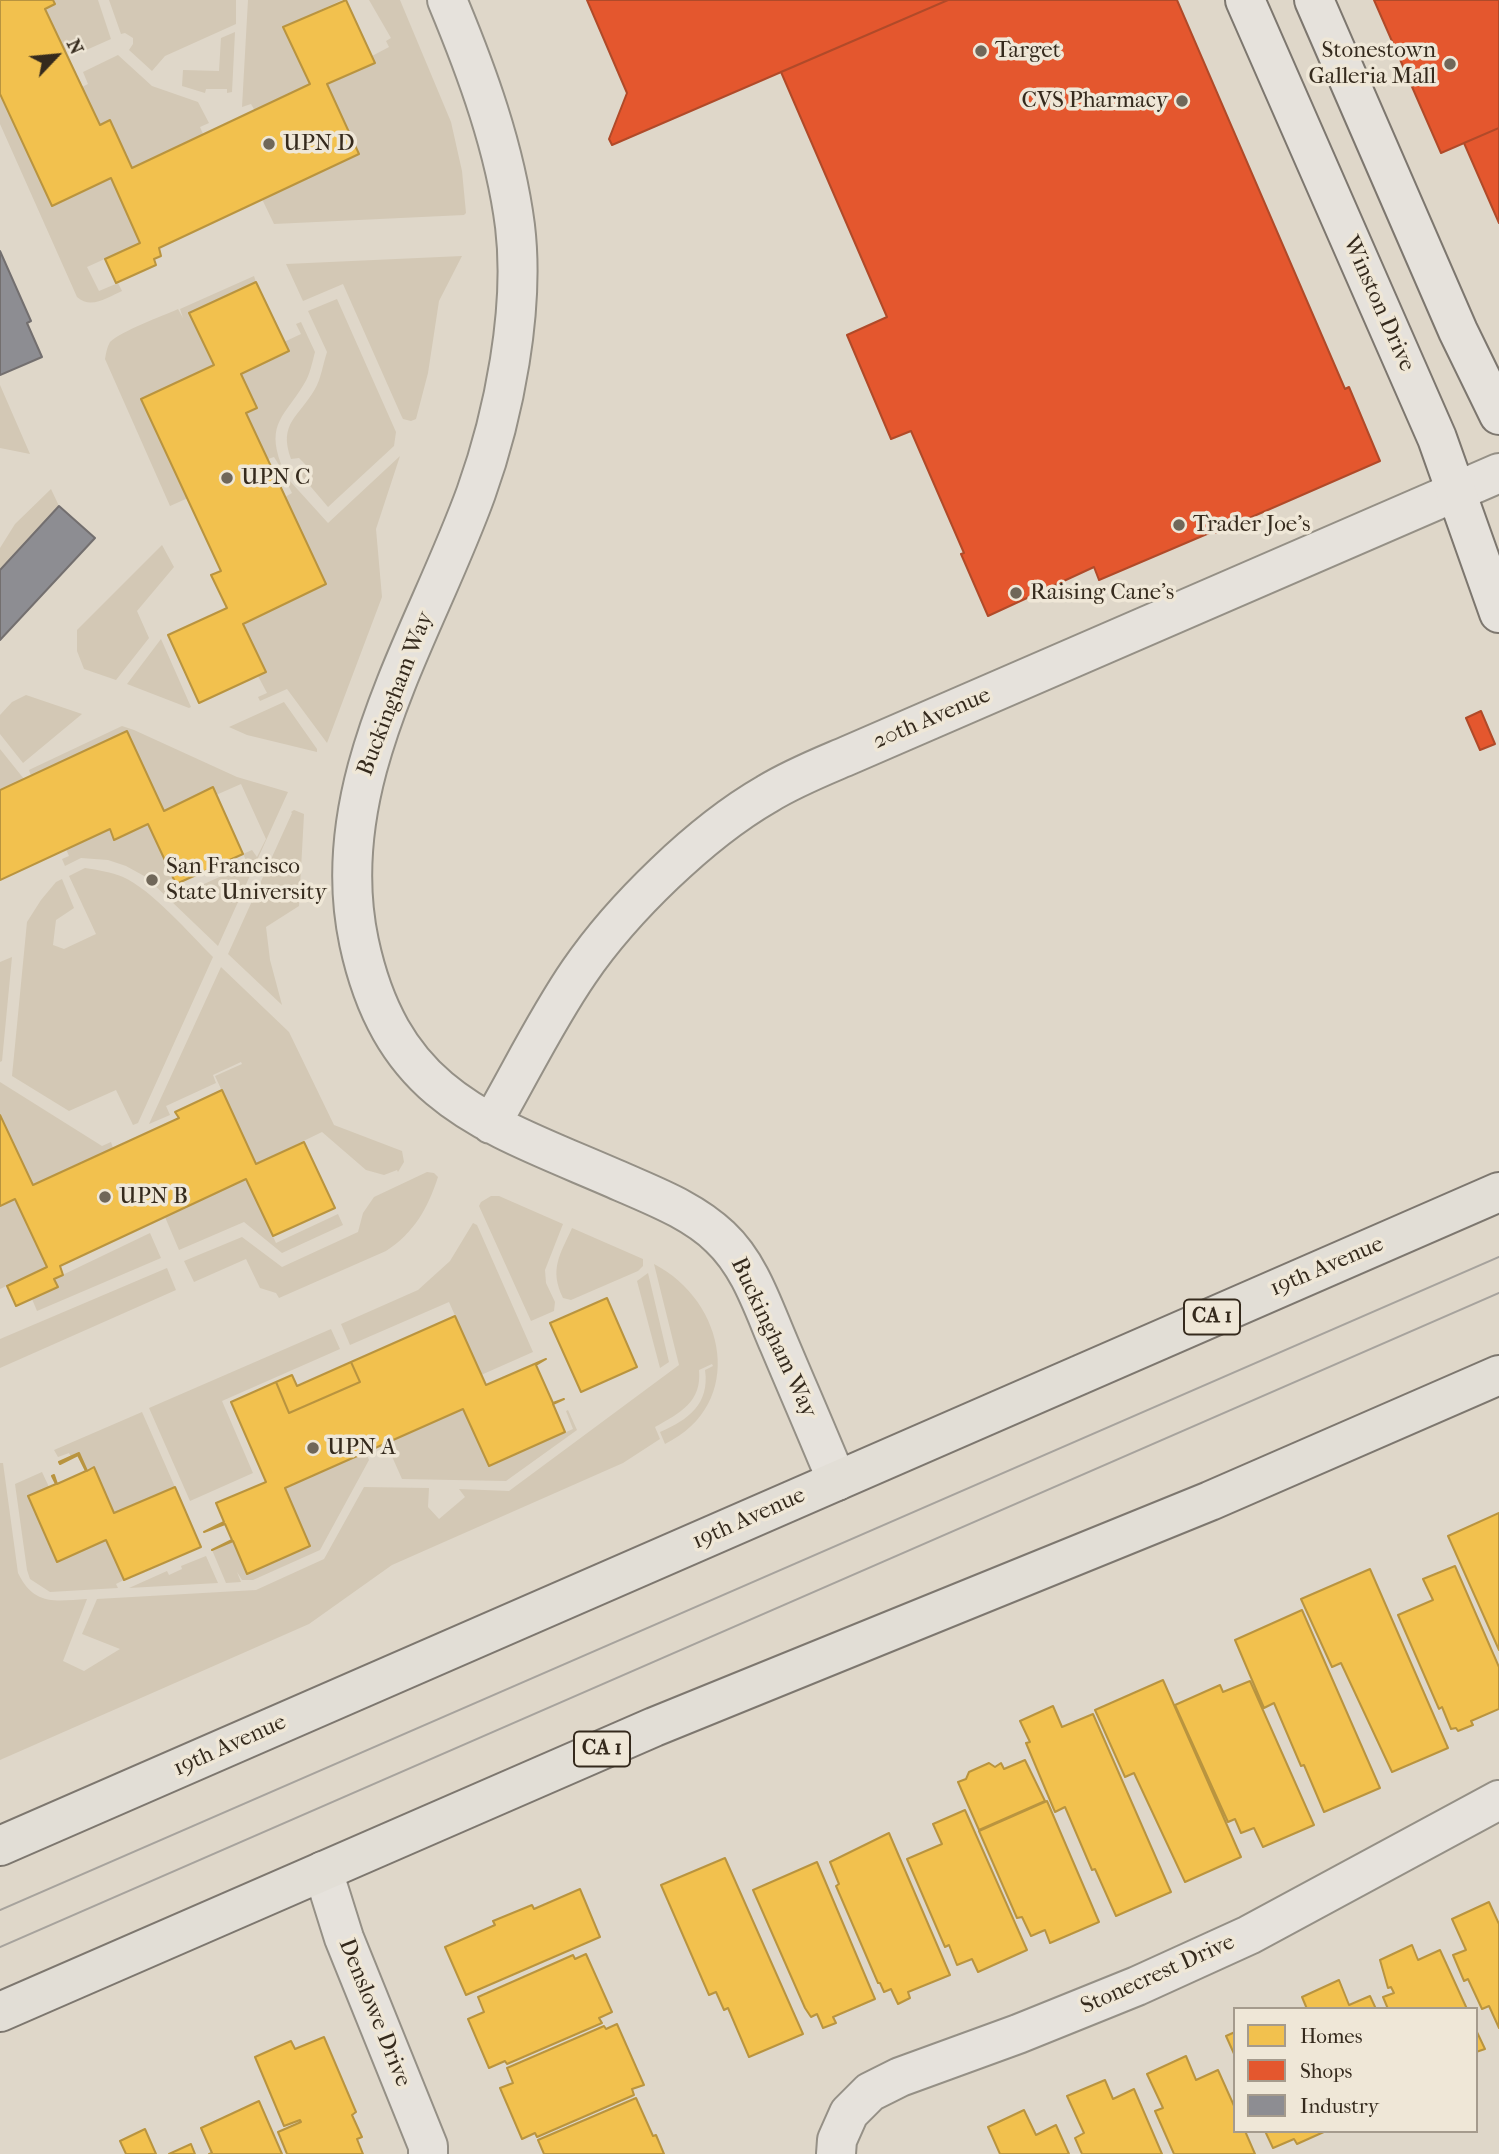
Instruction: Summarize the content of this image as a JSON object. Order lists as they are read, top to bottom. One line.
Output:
{"streets":{"highway":["19th Avenue","CA 1"],"street":["Winston Drive","Buckingham Way","20th Avenue","Stonecrest Drive","Denslowe Drive"]},"crossings":[["Winston Drive","20th Avenue"],["Buckingham Way","20th Avenue"],["Buckingham Way","19th Avenue"],["CA 1","Denslowe Drive"]],"places":["Target","Stonestown Galleria Mall","CVS Pharmacy","UPN D","UPN C","Trader Joe's","Raising Cane's","San Francisco State University","UPN B","UPN A"],"legend":["Homes","Shops","Industry"],"north":"top right"}
